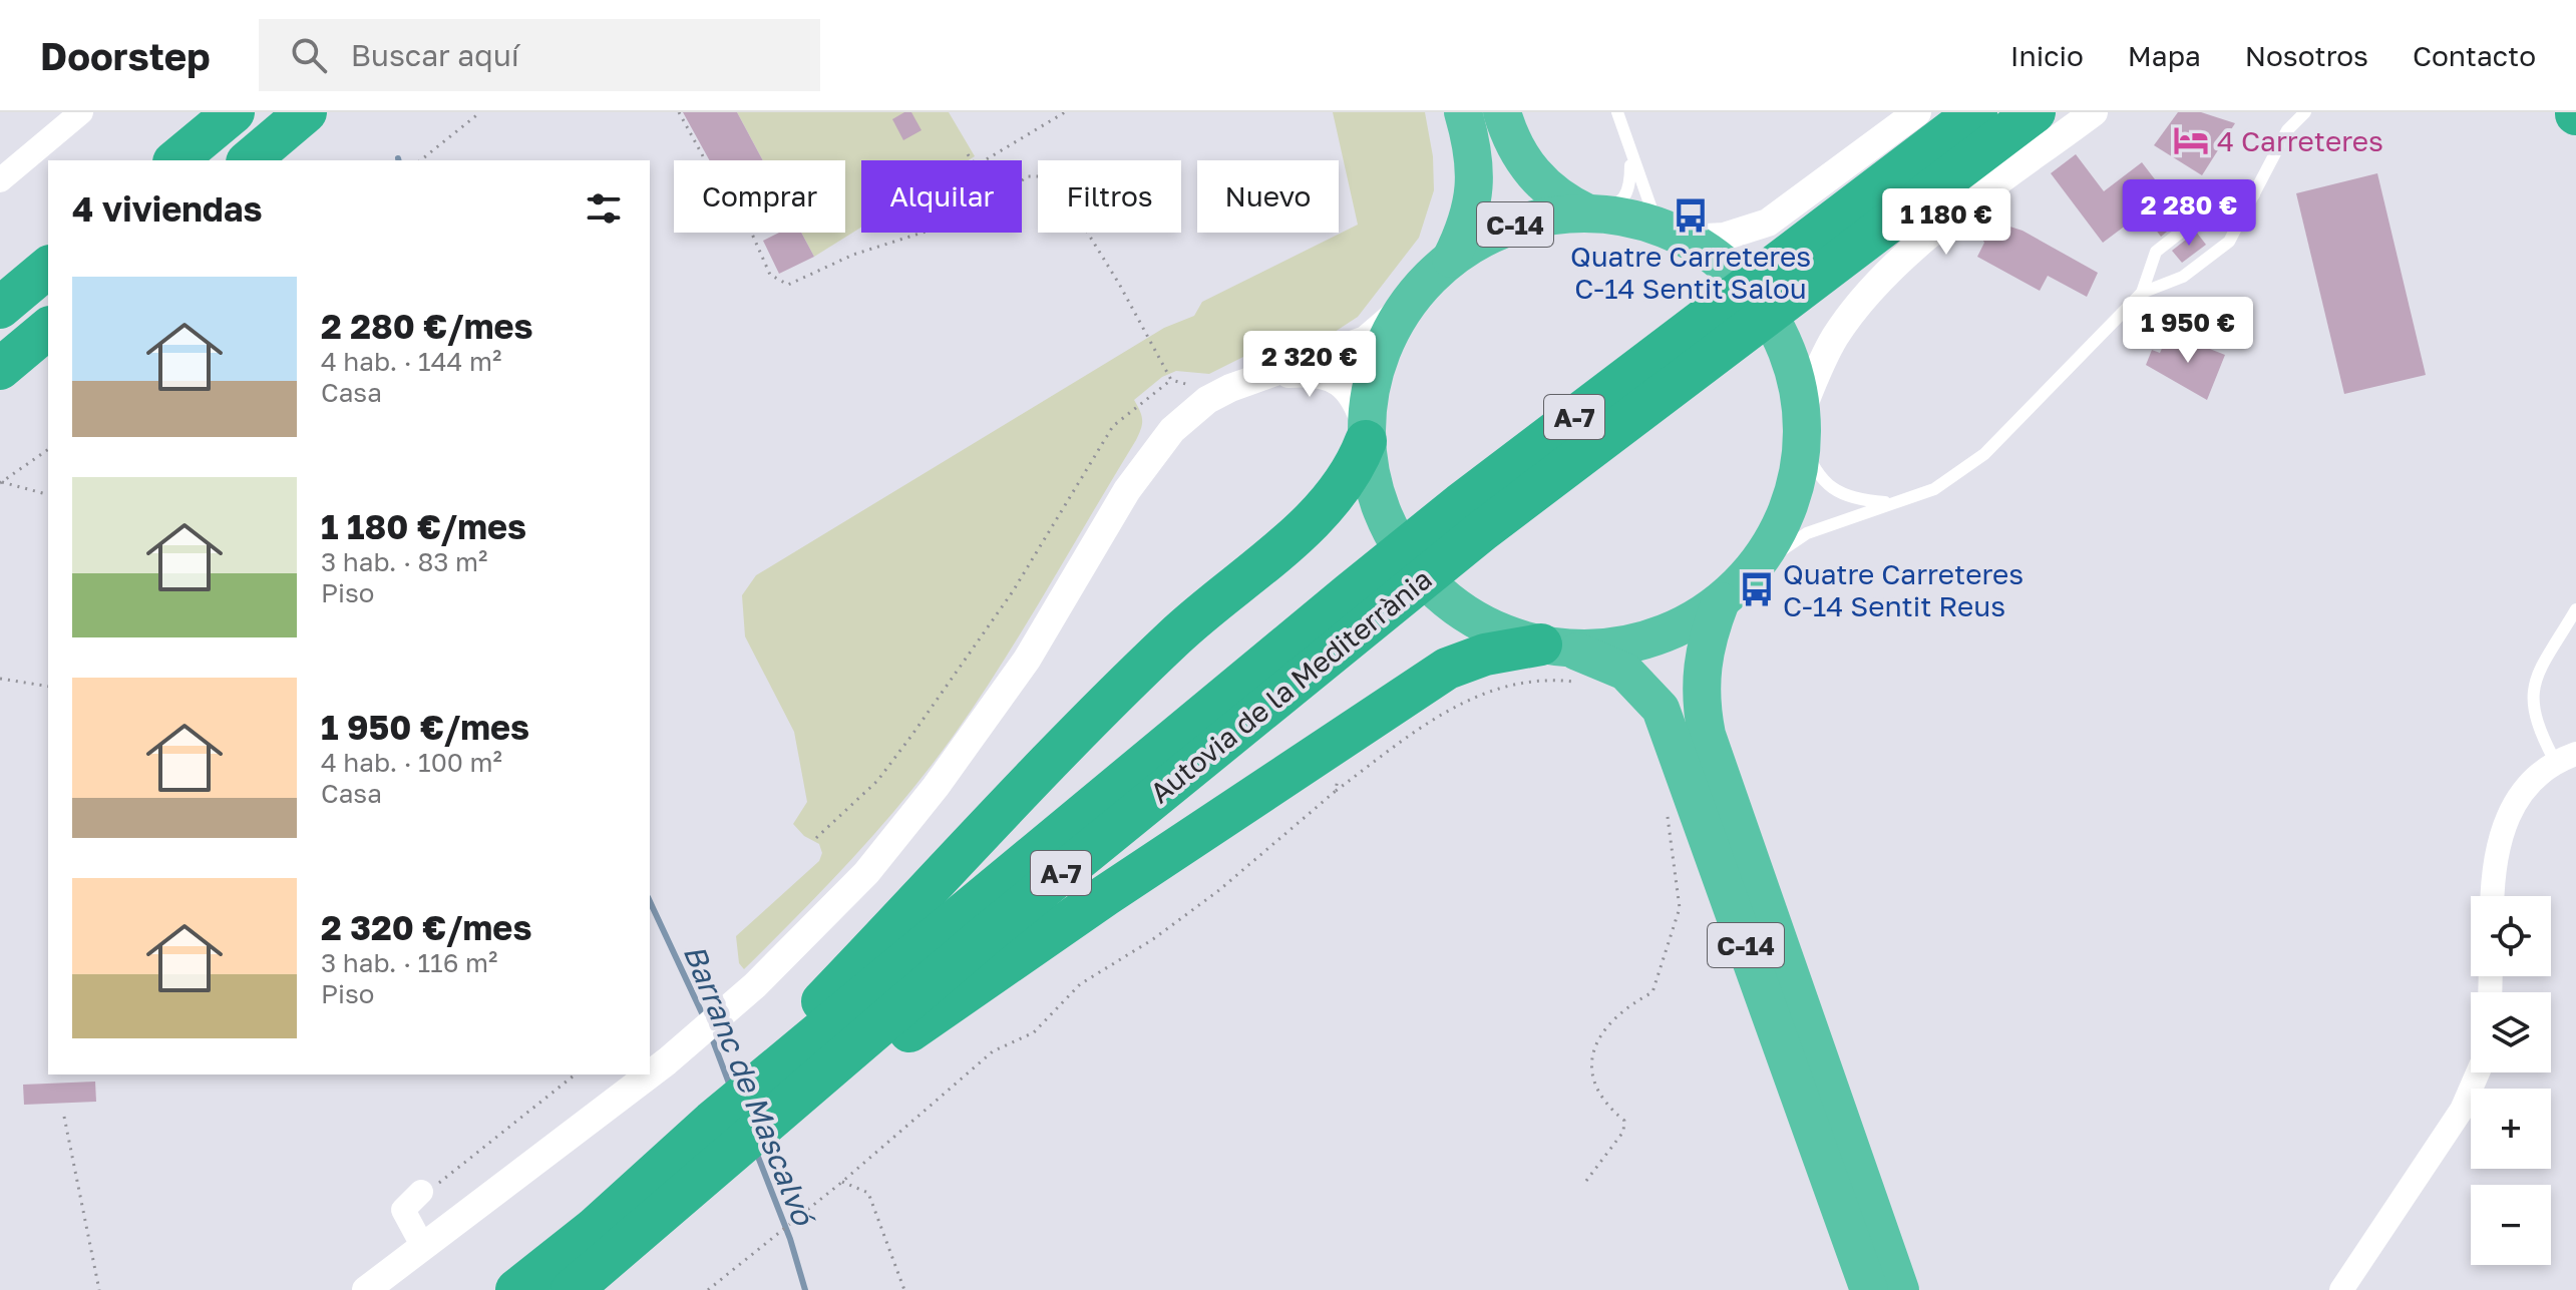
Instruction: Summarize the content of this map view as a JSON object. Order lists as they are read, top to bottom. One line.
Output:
{"streets":{"highway":["C-14","A-7","Autovia de la Mediterrània"]},"water":["Barranc de Mascalvó"],"places":{"hotel":["4 Carreteres"],"bus stop":["Quatre Carreteres C-14 Sentit Salou","Quatre Carreteres C-14 Sentit Reus"]},"page":{"header":"Doorstep","search":"Buscar aquí","nav":["Inicio","Mapa","Nosotros","Contacto"],"chip":["Comprar","Alquilar","Filtros","Nuevo"],"heading":"4 viviendas","price":["2 280 €","1 180 €","1 950 €","2 320 €"],"list":[{"name":"2 280 €/mes","note":"4 hab. · 144 m² · Casa"},{"name":"1 180 €/mes","note":"3 hab. · 83 m² · Piso"},{"name":"1 950 €/mes","note":"4 hab. · 100 m² · Casa"},{"name":"2 320 €/mes","note":"3 hab. · 116 m² · Piso"}],"map_buttons":["+","−"]}}
